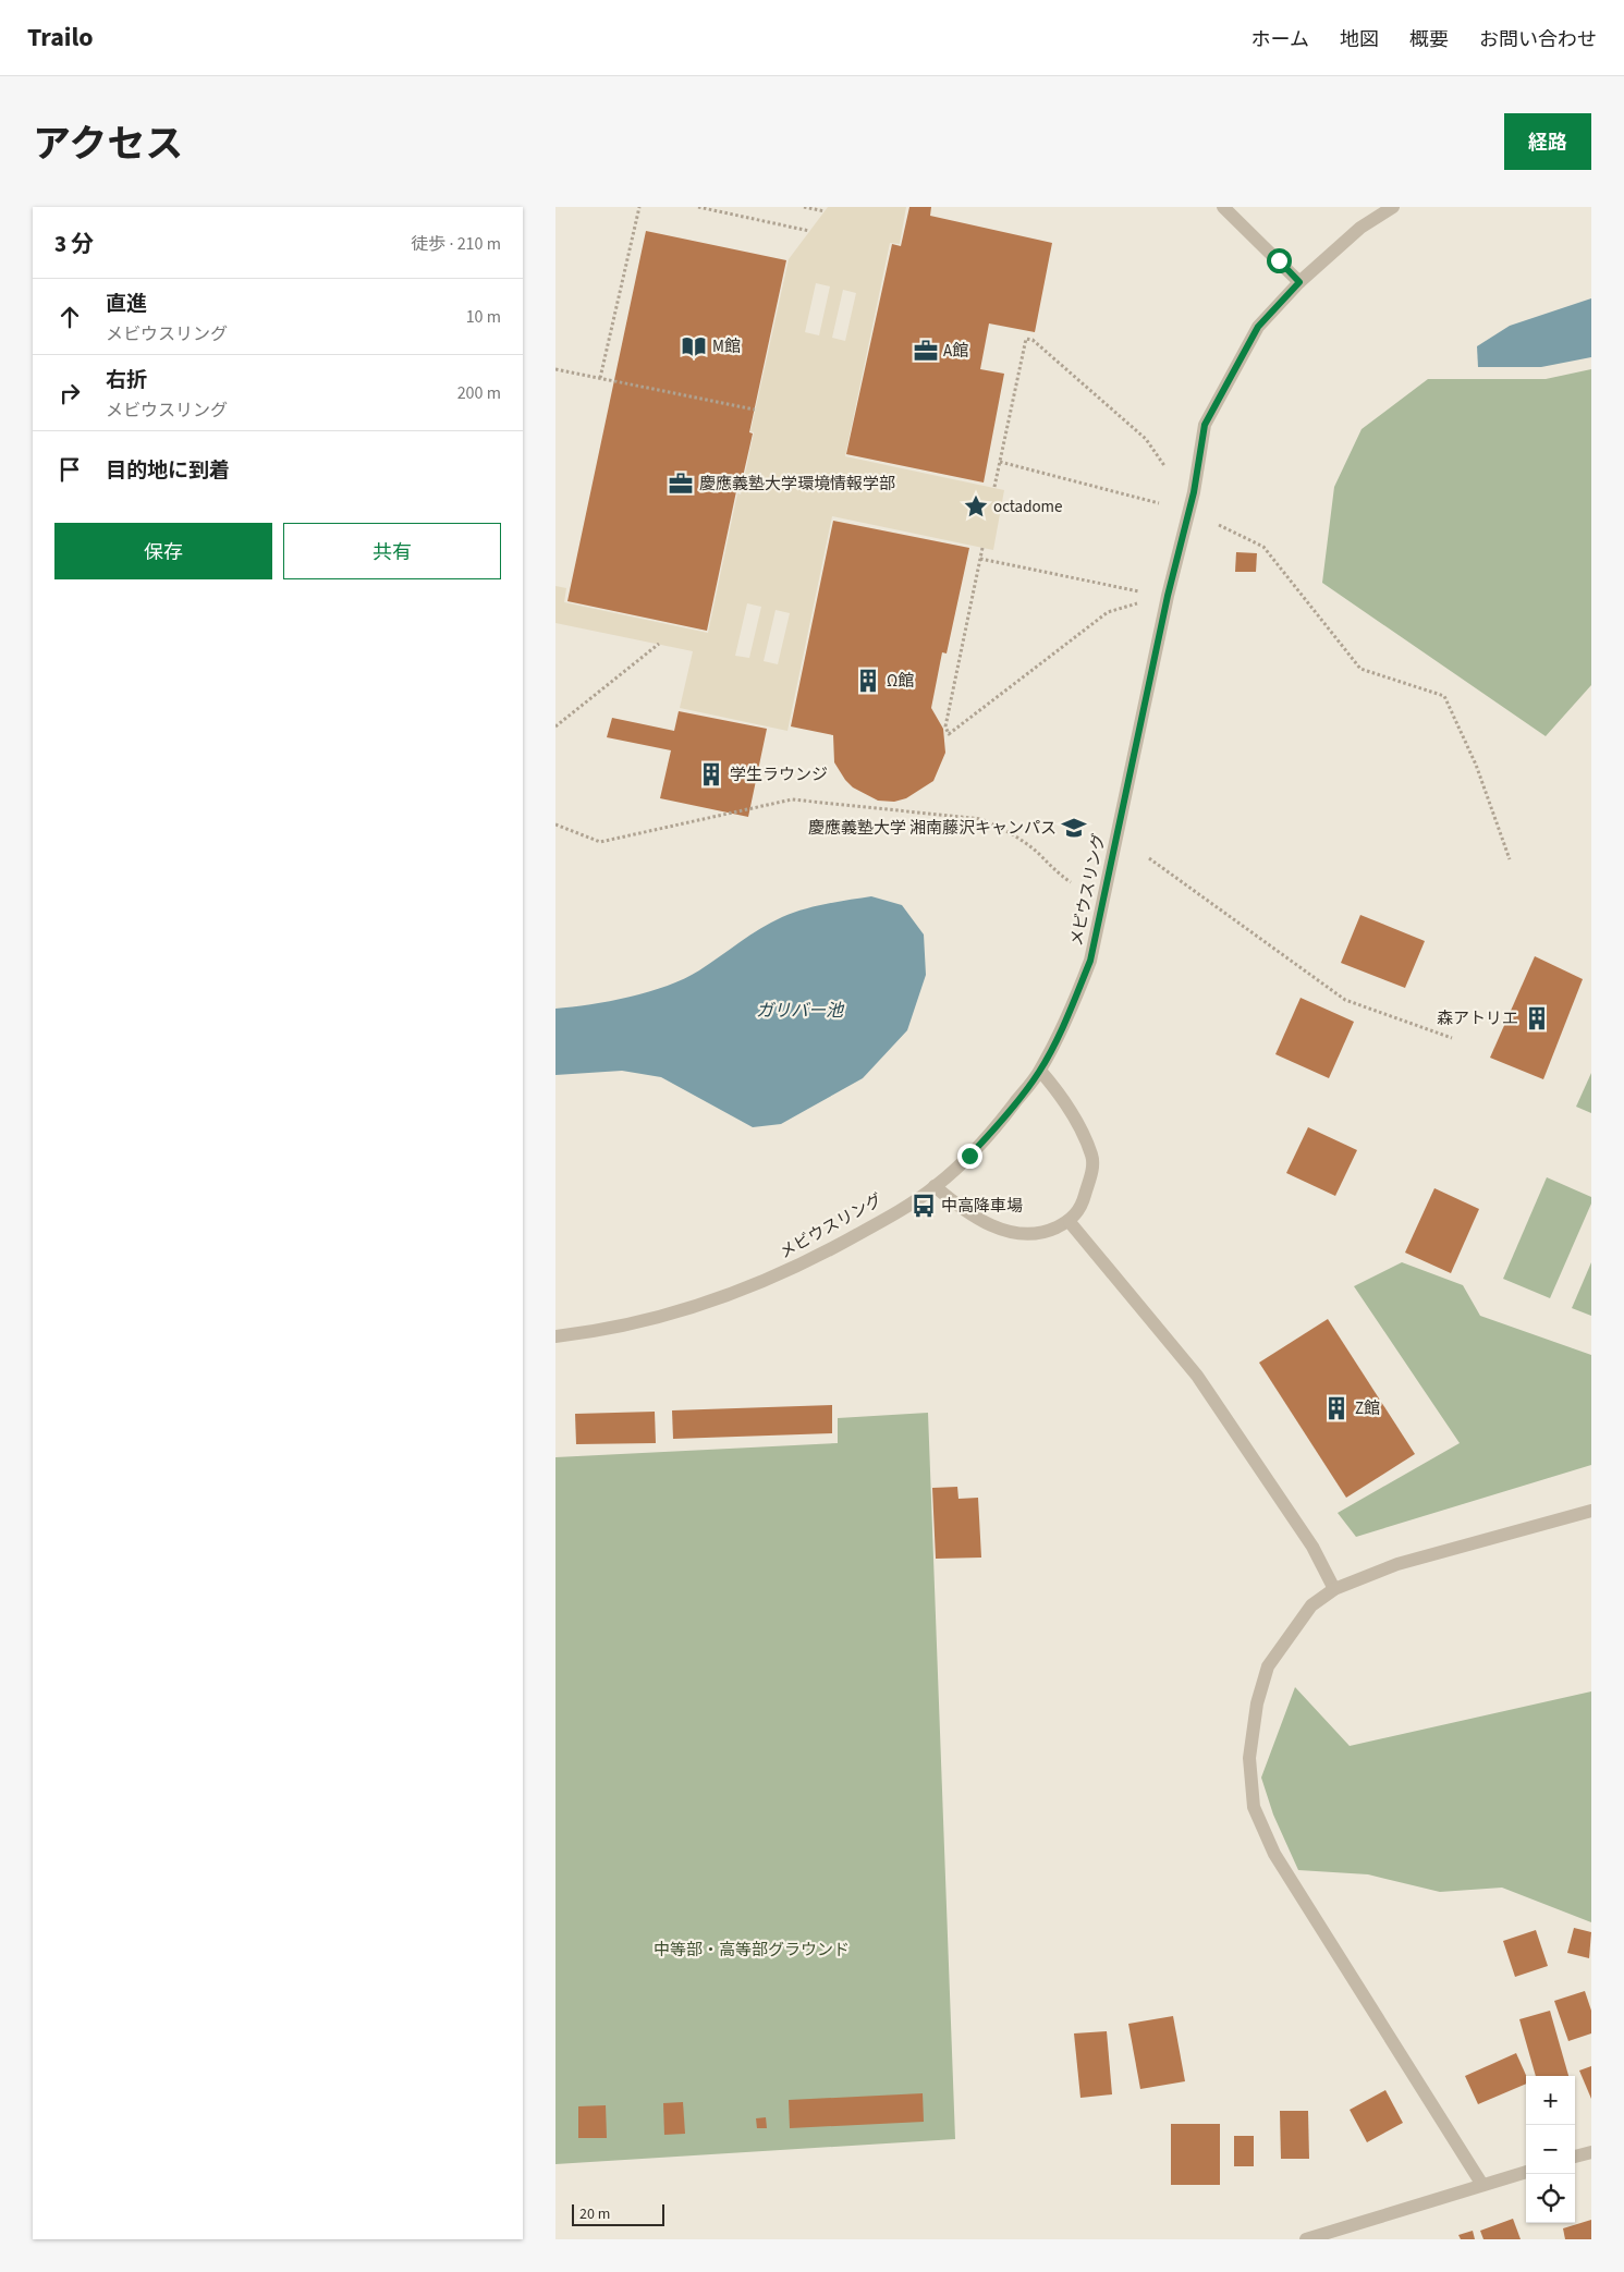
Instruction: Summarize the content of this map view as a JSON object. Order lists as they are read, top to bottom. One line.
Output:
{"streets":{"street":["メビウスリング"]},"water":["ガリバー池"],"parks":["中等部・高等部グラウンド"],"places":{"library":["Μ館"],"office":["A館","慶應義塾大学環境情報学部"],"place":["octadome"],"building":["Ω館","学生ラウンジ","森アトリエ","Ζ館"],"school or university":["慶應義塾大学 湘南藤沢キャンパス"],"bus stop":["中高降車場"]},"scale_bar":"20 m","page":{"header":"Trailo","nav":["ホーム","地図","概要","お問い合わせ"],"title":"アクセス","buttons":["経路",["保存","共有"]],"heading":["3 分","徒歩 · 210 m"],"list":[["直進","メビウスリング","10 m"],["右折","メビウスリング","200 m"],"目的地に到着"],"map_buttons":["+","−"],"scale":"20 m"}}
